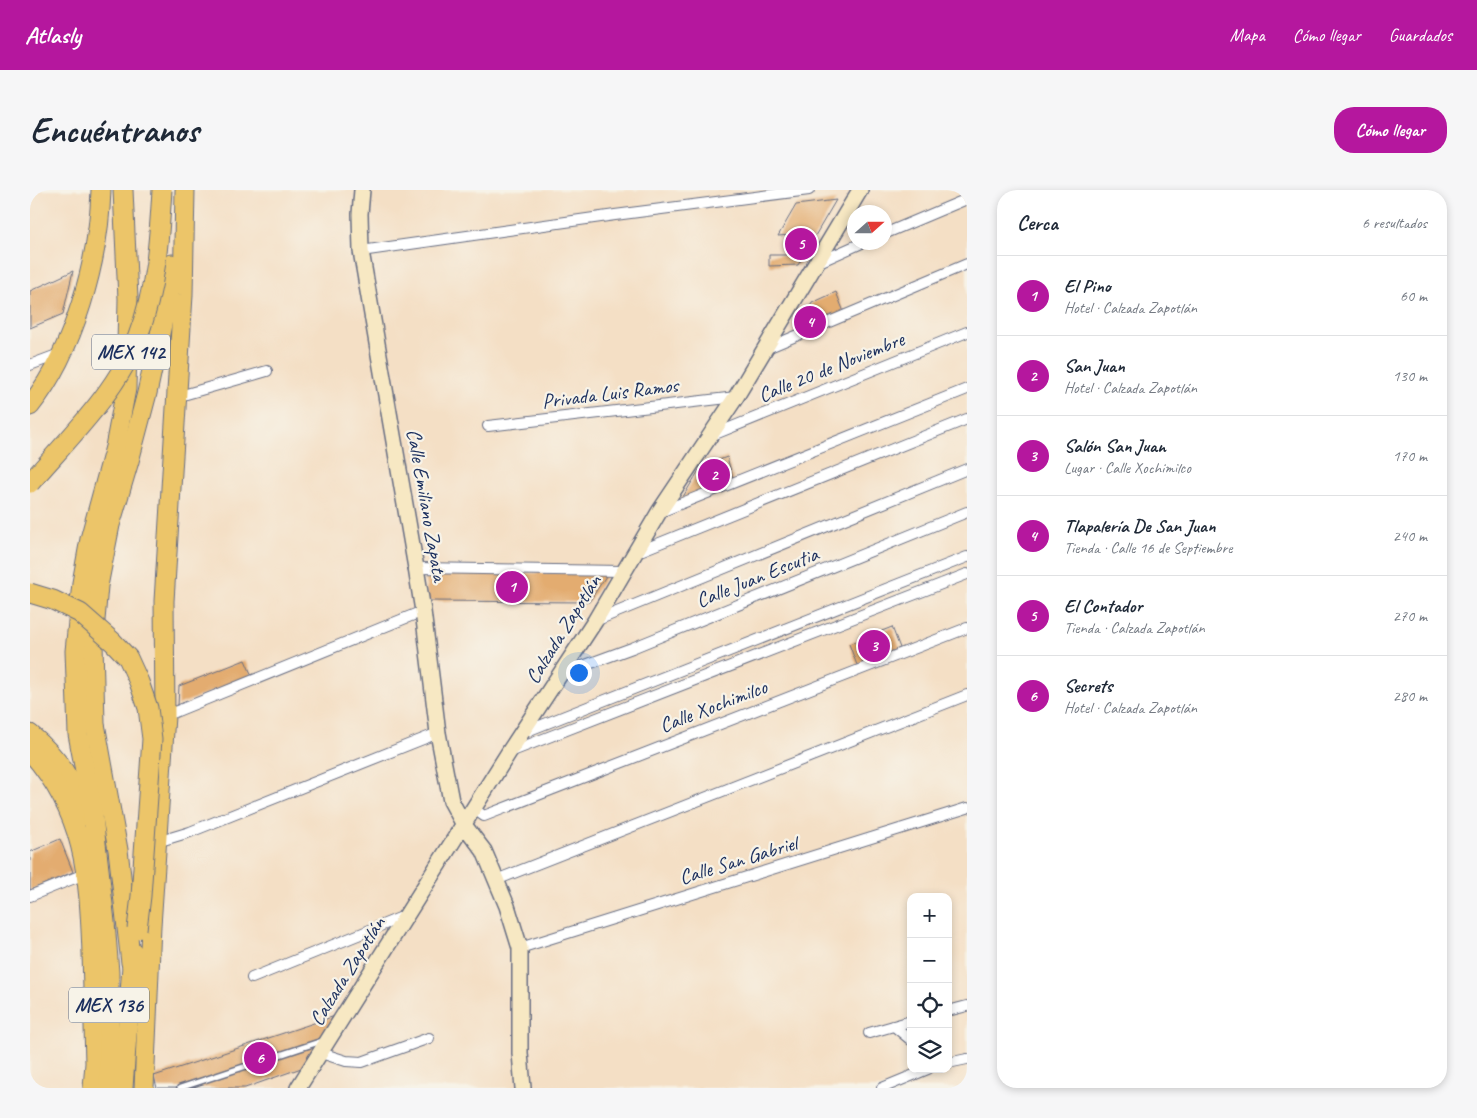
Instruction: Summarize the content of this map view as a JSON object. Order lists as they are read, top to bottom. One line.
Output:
{"streets":{"highway":["MEX 142","MEX 136"],"street":["Calle 20 de Noviembre","Privada Luis Ramos","Calle Emiliano Zapata","Calle Juan Escutia","Calzada Zapotlán","Calle Xochimilco","Calle San Gabriel"]},"crossings":[["Calle 20 de Noviembre","Calzada Zapotlán"],["Privada Luis Ramos","Calzada Zapotlán"],["Calle Emiliano Zapata","Calzada Zapotlán"],["Calle Emiliano Zapata","Calle San Gabriel"],["Calle Juan Escutia","Calzada Zapotlán"],["Calzada Zapotlán","Calle Xochimilco"]],"north":"right","page":{"header":"Atlasly","nav":["Mapa","Cómo llegar","Guardados"],"buttons":"Cómo llegar","title":"Encuéntranos","heading":["Cerca","6 resultados"],"pins":["5","4","2","1","3","6"],"list":[{"mark":"1","name":"El Pino","note":"Hotel · Calzada Zapotlán","value":"60 m"},{"mark":"2","name":"San Juan","note":"Hotel · Calzada Zapotlán","value":"130 m"},{"mark":"3","name":"Salón San Juan","note":"Lugar · Calle Xochimilco","value":"170 m"},{"mark":"4","name":"Tlapalería De San Juan","note":"Tienda · Calle 16 de Septiembre","value":"240 m"},{"mark":"5","name":"El Contador","note":"Tienda · Calzada Zapotlán","value":"270 m"},{"mark":"6","name":"Secrets","note":"Hotel · Calzada Zapotlán","value":"280 m"}],"map_buttons":["+","−"]}}
